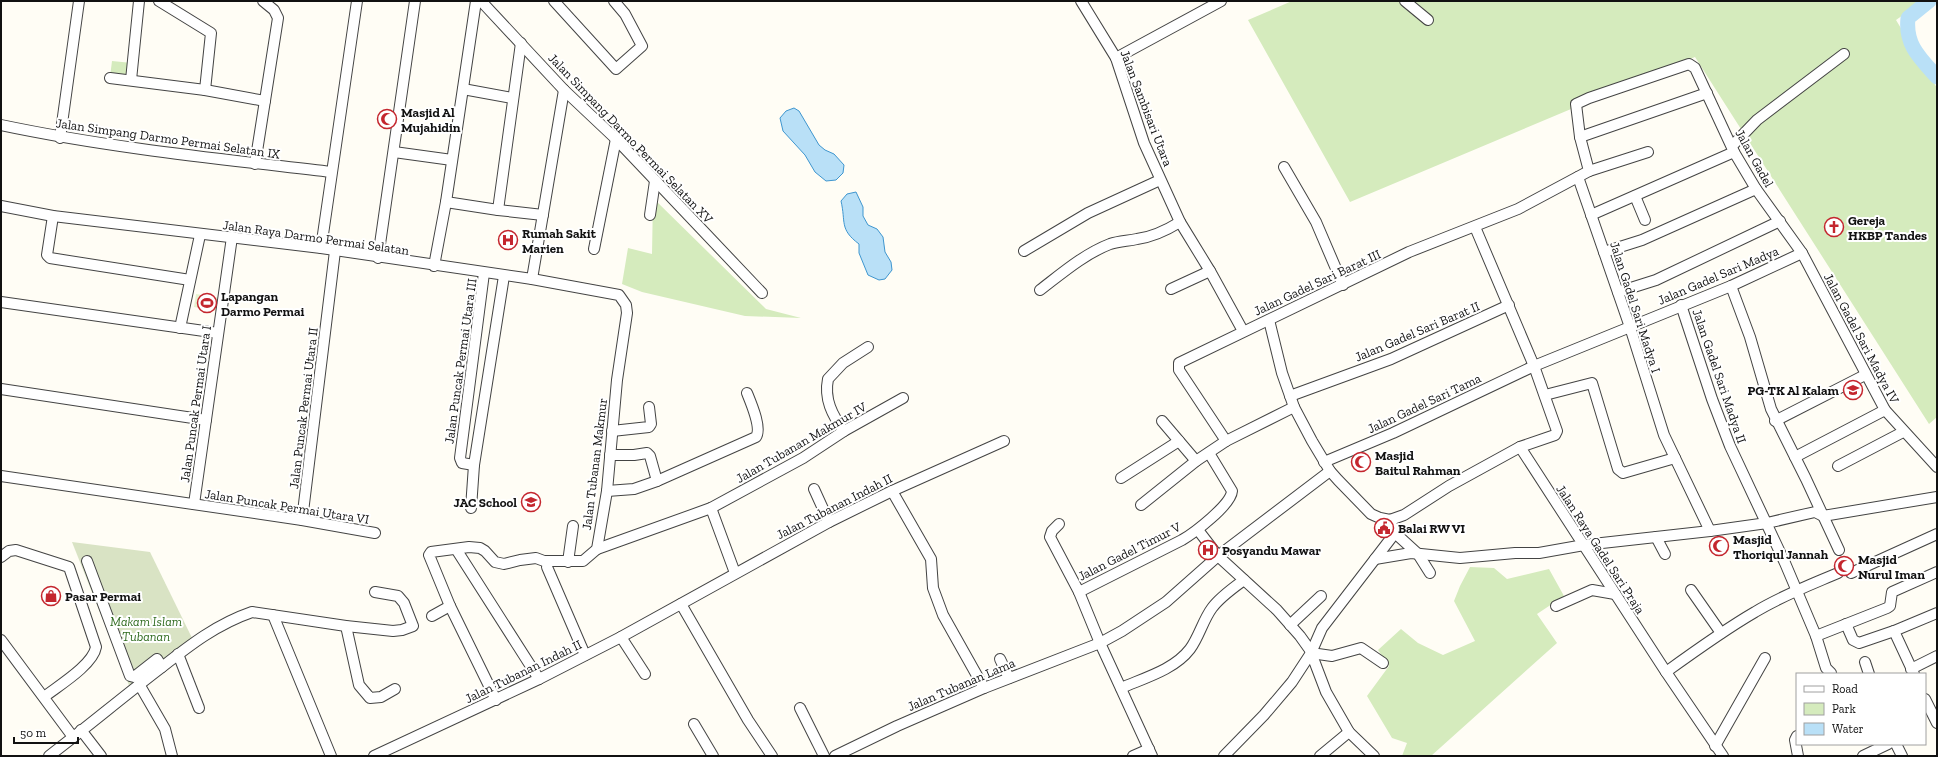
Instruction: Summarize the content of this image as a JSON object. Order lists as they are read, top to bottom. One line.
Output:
{"streets":{"street":["Jalan Sambisari Utara","Jalan Simpang Darmo Permai Selatan IX","Jalan Simpang Darmo Permai Selatan XV","Jalan Gadel","Jalan Raya Darmo Permai Selatan","Jalan Gadel Sari Madya","Jalan Gadel Sari Barat III","Jalan Gadel Sari Madya I","Jalan Gadel Sari Barat II","Jalan Gadel Sari Madya IV","Jalan Puncak Permai Utara III","Jalan Gadel Sari Madya II","Jalan Gadel Sari Tama","Jalan Puncak Permai Utara I","Jalan Puncak Permai Utara II","Jalan Tubanan Makmur IV","Jalan Tubanan Makmur","Jalan Puncak Permai Utara VI","Jalan Tubanan Indah II","Jalan Raya Gadel Sari Praja","Jalan Gadel Timur V","Jalan Tubanan Lama"]},"crossings":[["Jalan Sambisari Utara","Jalan Gadel Sari Barat III"],["Jalan Gadel","Jalan Gadel Sari Madya"],["Jalan Gadel","Jalan Gadel Sari Madya IV"],["Jalan Raya Darmo Permai Selatan","Jalan Puncak Permai Utara III"],["Jalan Raya Darmo Permai Selatan","Jalan Puncak Permai Utara I"],["Jalan Raya Darmo Permai Selatan","Jalan Puncak Permai Utara II"],["Jalan Raya Darmo Permai Selatan","Jalan Tubanan Makmur"],["Jalan Gadel Sari Madya","Jalan Gadel Sari Madya I"],["Jalan Gadel Sari Madya","Jalan Gadel Sari Madya IV"],["Jalan Gadel Sari Madya","Jalan Gadel Sari Madya II"],["Jalan Gadel Sari Madya","Jalan Gadel Sari Tama"],["Jalan Gadel Sari Barat III","Jalan Gadel Sari Madya I"],["Jalan Gadel Sari Tama","Jalan Tubanan Lama"],["Jalan Puncak Permai Utara I","Jalan Puncak Permai Utara VI"],["Jalan Puncak Permai Utara II","Jalan Puncak Permai Utara VI"],["Jalan Tubanan Makmur IV","Jalan Tubanan Makmur"],["Jalan Gadel Timur V","Jalan Tubanan Lama"]],"parks":["Makam Islam Tubanan"],"places":{"mosque":["Masjid Al Mujahidin","Masjid Baitul Rahman","Masjid Thoriqul Jannah","Masjid Nurul Iman"],"church":["Gereja HKBP Tandes"],"hospital":["Rumah Sakit Marien","Posyandu Mawar"],"sports":["Lapangan Darmo Permai"],"school or university":["PG-TK Al Kalam","JAC School"],"public building":["Balai RW VI"],"shop":["Pasar Permai"]},"legend":["Road","Park","Water"],"scale_bar":"50 m"}
